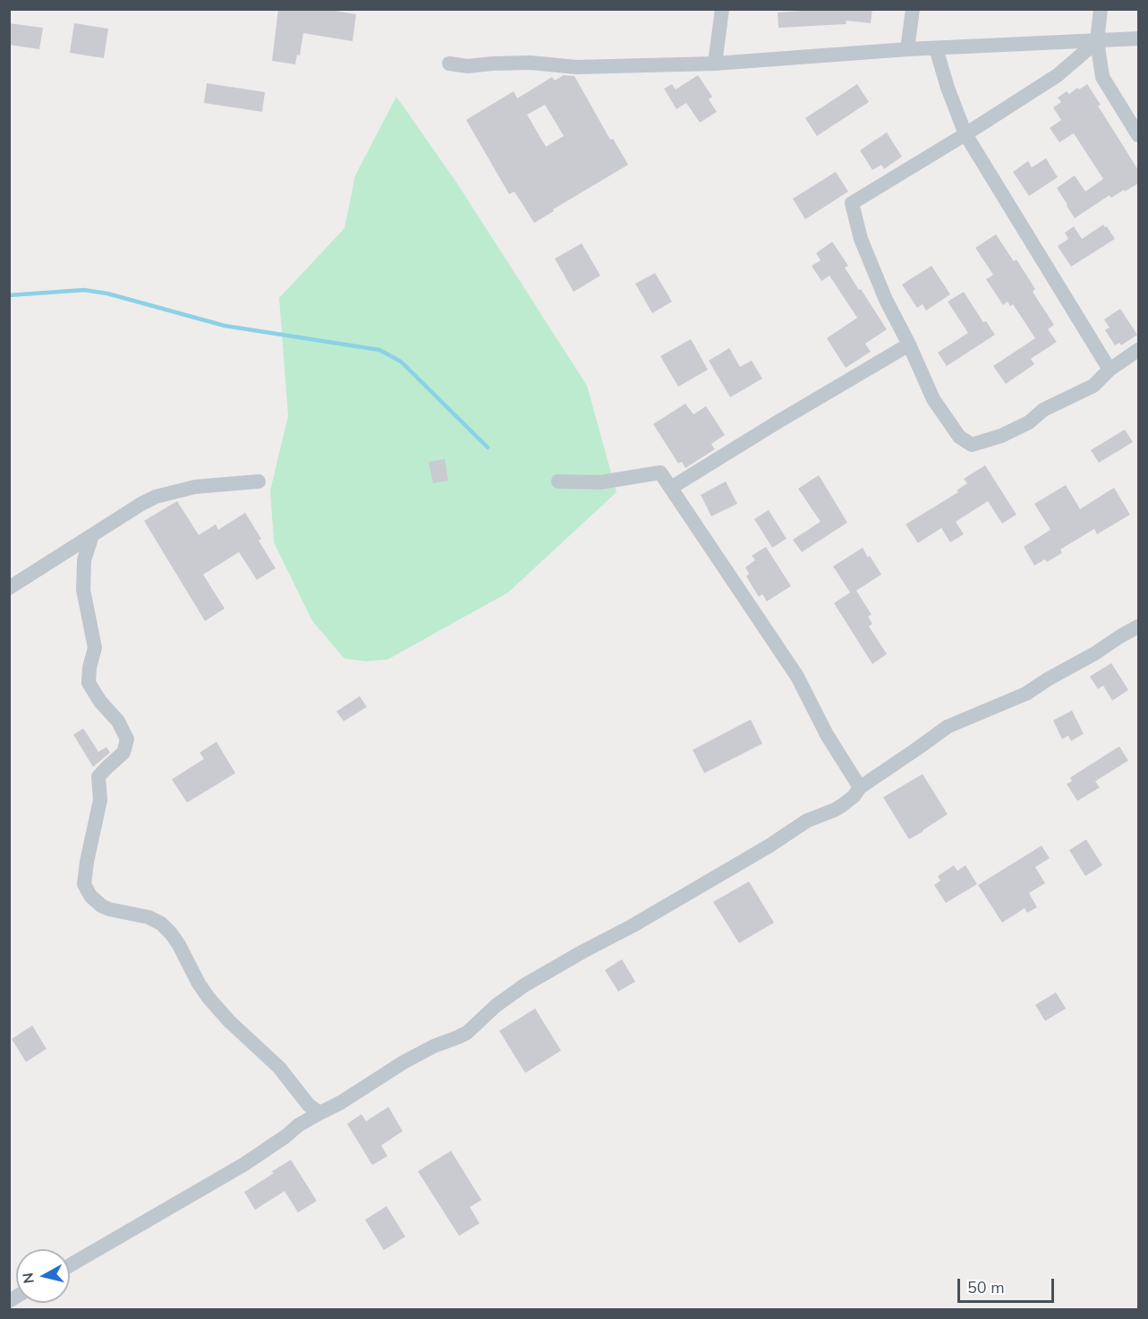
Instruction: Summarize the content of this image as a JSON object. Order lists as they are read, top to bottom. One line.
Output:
{"scale_bar":"50 m","north":"left"}
